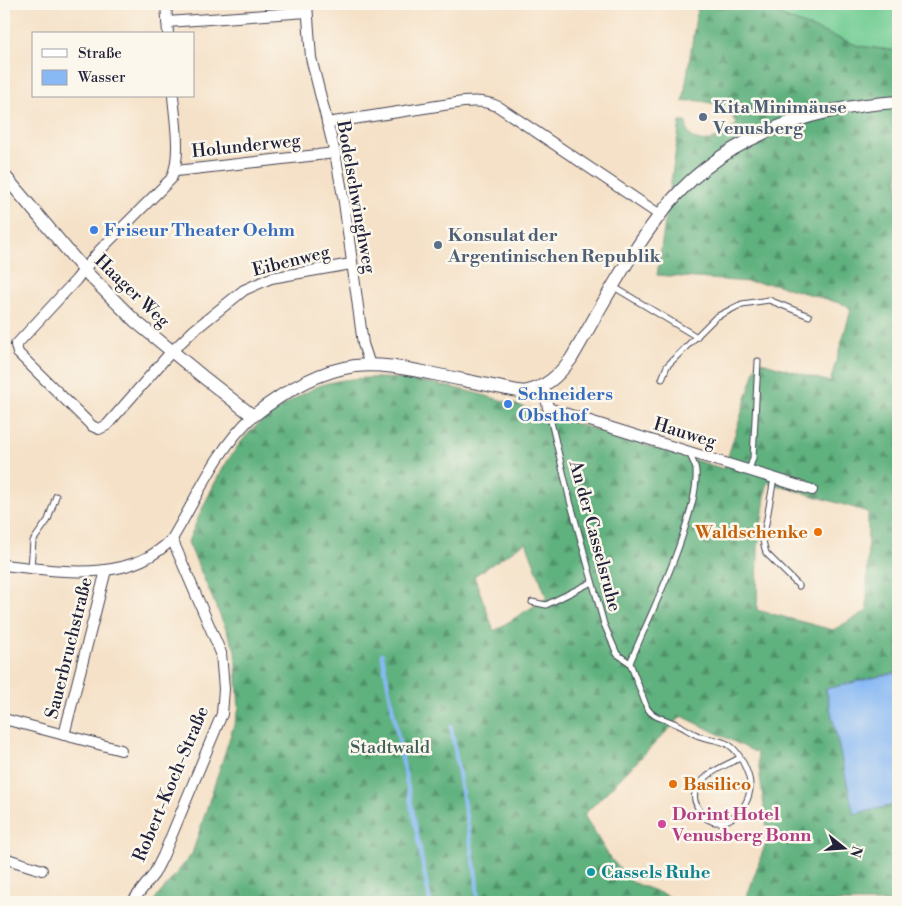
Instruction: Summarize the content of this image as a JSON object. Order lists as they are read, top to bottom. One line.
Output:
{"streets":{"street":["Holunderweg","Bodelschwinghweg","Eibenweg","Haager Weg","Hauweg","Sauerbruchstraße","Robert-Koch-Straße"],"lane":["An der Casselsruhe"]},"crossings":[["Holunderweg","Bodelschwinghweg"],["Holunderweg","Eibenweg"],["Holunderweg","Haager Weg"],["Bodelschwinghweg","Eibenweg"],["Eibenweg","Haager Weg"],["Hauweg","An der Casselsruhe"]],"parks":["Stadtwald"],"places":["Kita Minimäuse Venusberg","Friseur Theater Oehm","Konsulat der Argentinischen Republik","Schneiders Obsthof","Waldschenke","Basilico","Dorint Hotel Venusberg Bonn","Cassels Ruhe"],"legend":["Straße","Wasser"],"north":"right"}
